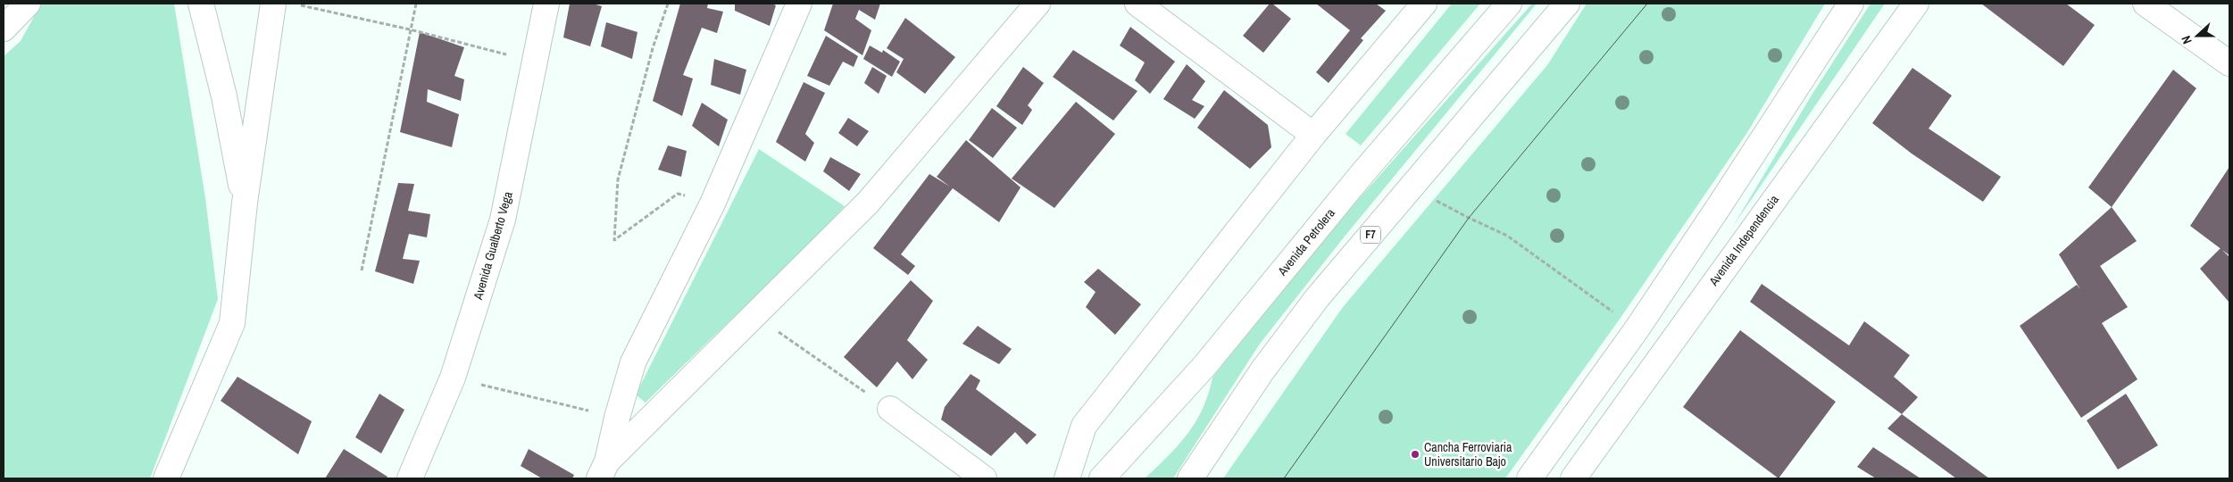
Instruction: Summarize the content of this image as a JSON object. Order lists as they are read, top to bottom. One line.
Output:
{"streets":{"main road":["F7","Avenida Independencia","Avenida Petrolera","Avenida Gualberto Vega"]},"places":["Cancha Ferroviaria Universitario Bajo"],"north":"left"}
